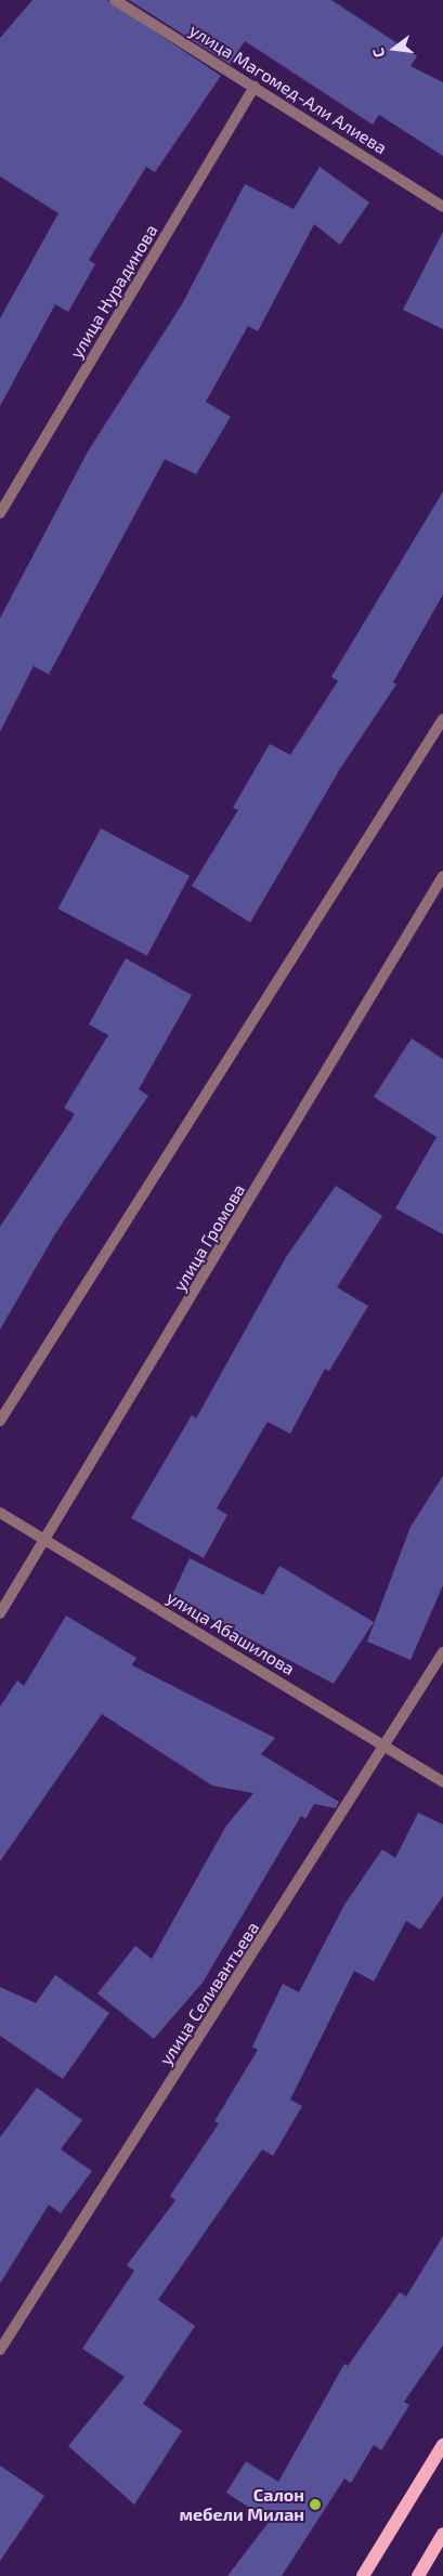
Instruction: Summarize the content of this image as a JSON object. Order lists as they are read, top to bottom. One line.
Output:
{"streets":{"street":["улица Магомед-Али Алиева","улица Нурадинова","улица Громова","улица Абашилова","улица Селивантьева"]},"crossings":[["улица Магомед-Али Алиева","улица Нурадинова"],["улица Громова","улица Абашилова"],["улица Абашилова","улица Селивантьева"]],"places":["Салон мебели Милан"],"north":"left"}
